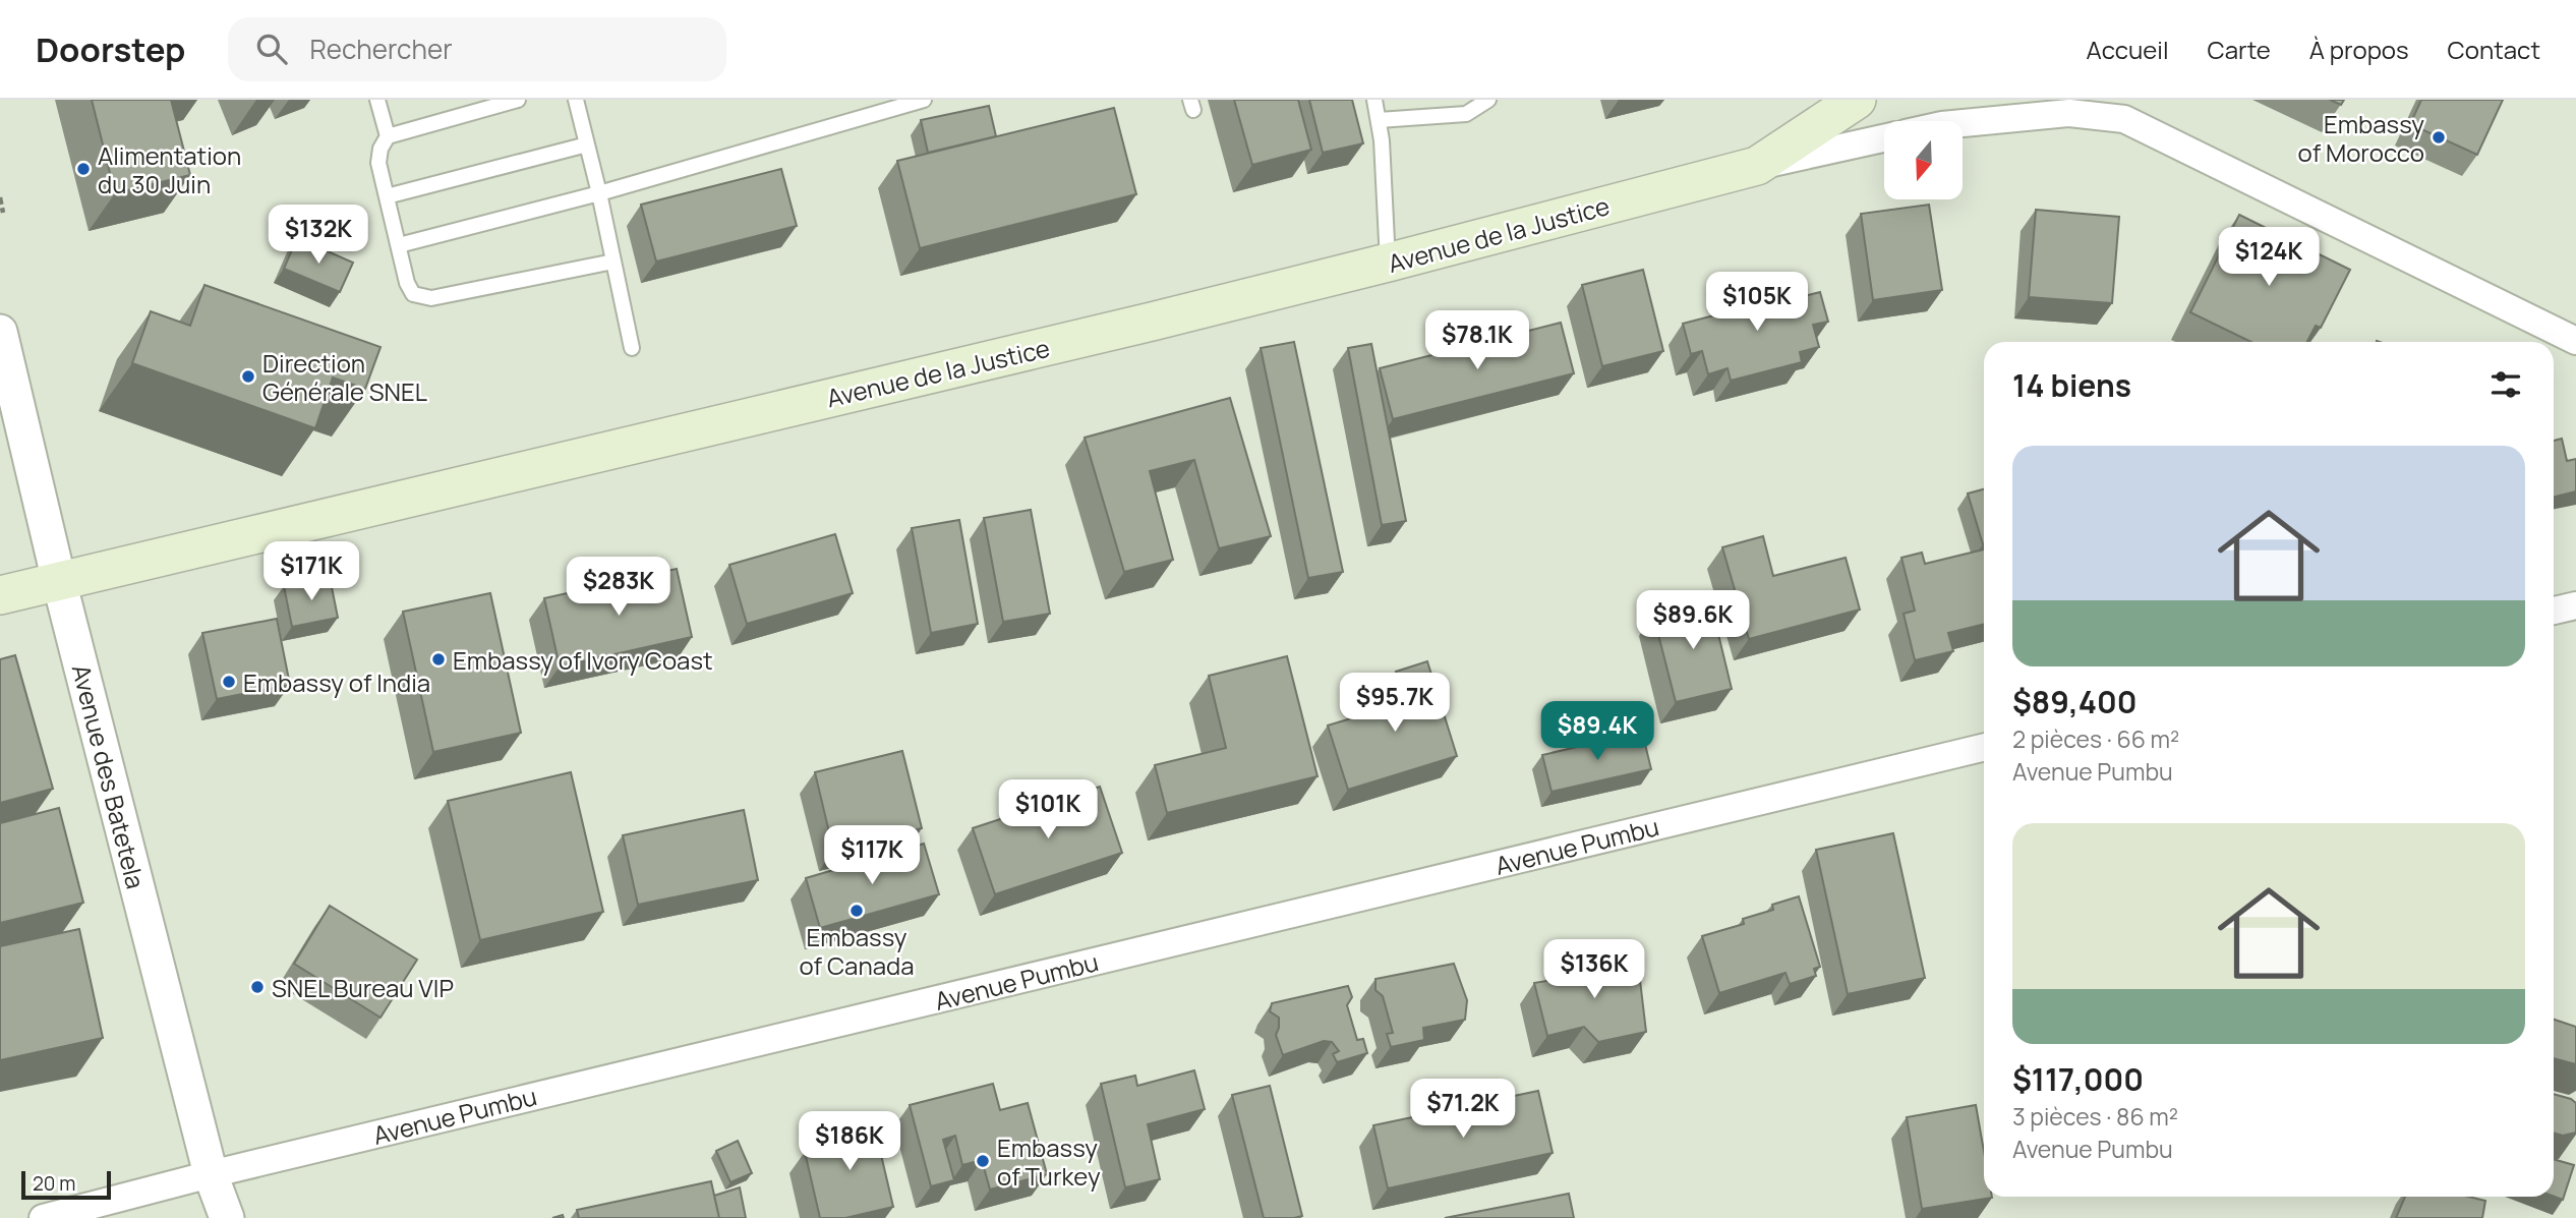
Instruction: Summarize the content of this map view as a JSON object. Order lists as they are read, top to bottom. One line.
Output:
{"streets":{"main road":["Avenue de la Justice"],"street":["Avenue des Batetela","Avenue Pumbu"]},"crossings":[["Avenue de la Justice","Avenue des Batetela"],["Avenue des Batetela","Avenue Pumbu"]],"places":["Embassy of Morocco","Alimentation du 30 Juin","Direction Générale SNEL","Embassy of Ivory Coast","Embassy of India","Embassy of Canada","SNEL Bureau VIP","Embassy of Turkey"],"scale_bar":"20 m","north":"bottom","page":{"header":"Doorstep","search":"Rechercher","nav":["Accueil","Carte","À propos","Contact"],"price":["$132K","$124K","$105K","$78.1K","$171K","$283K","$89.6K","$95.7K","$89.4K","$101K","$117K","$136K","$71.2K","$186K"],"heading":"14 biens","list":[{"name":"$89,400","note":"2 pièces · 66 m² · Avenue Pumbu"},{"name":"$117,000","note":"3 pièces · 86 m² · Avenue Pumbu"}],"scale":"20 m"}}
